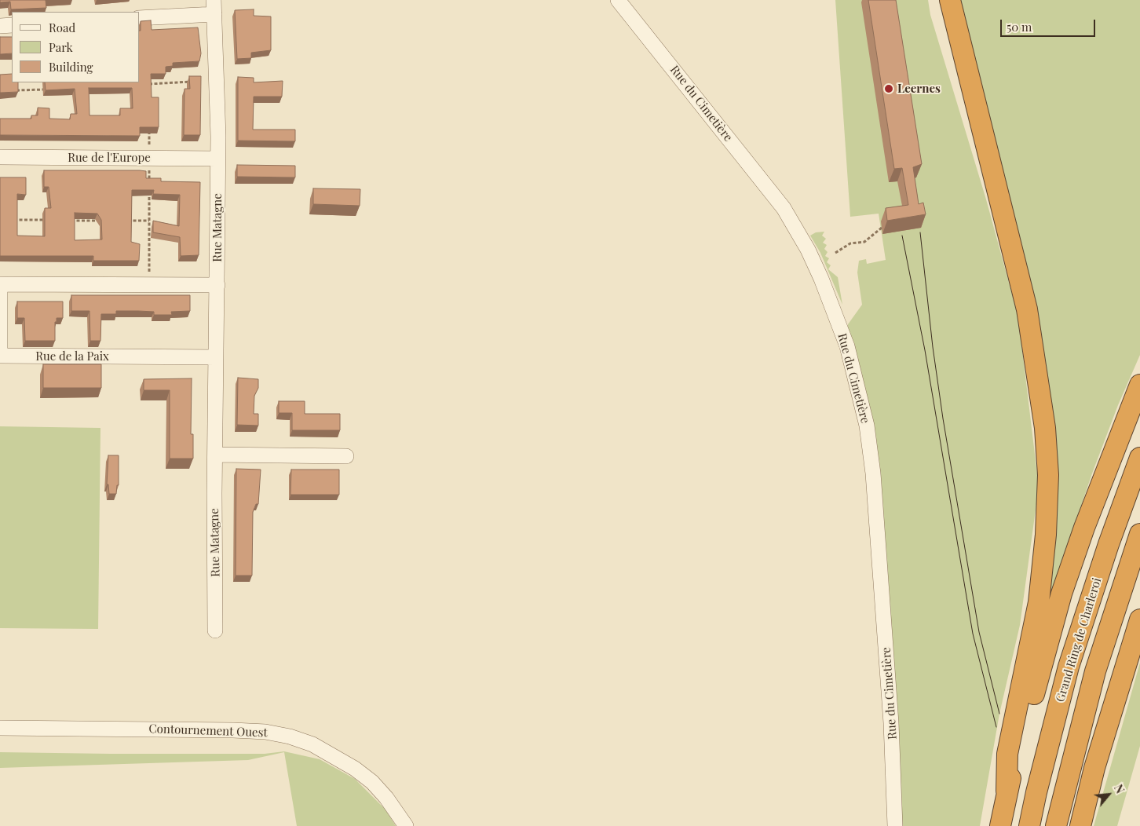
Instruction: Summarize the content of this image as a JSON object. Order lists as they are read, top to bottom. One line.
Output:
{"streets":{"highway":["Grand Ring de Charleroi"],"street":["Rue du Cimetière","Rue de l'Europe","Rue Matagne","Rue de la Paix","Contournement Ouest"]},"crossings":[["Rue de l'Europe","Rue Matagne"],["Rue Matagne","Rue de la Paix"]],"places":["Leernes"],"legend":["Road","Park","Building"],"scale_bar":"50 m","north":"top right"}
